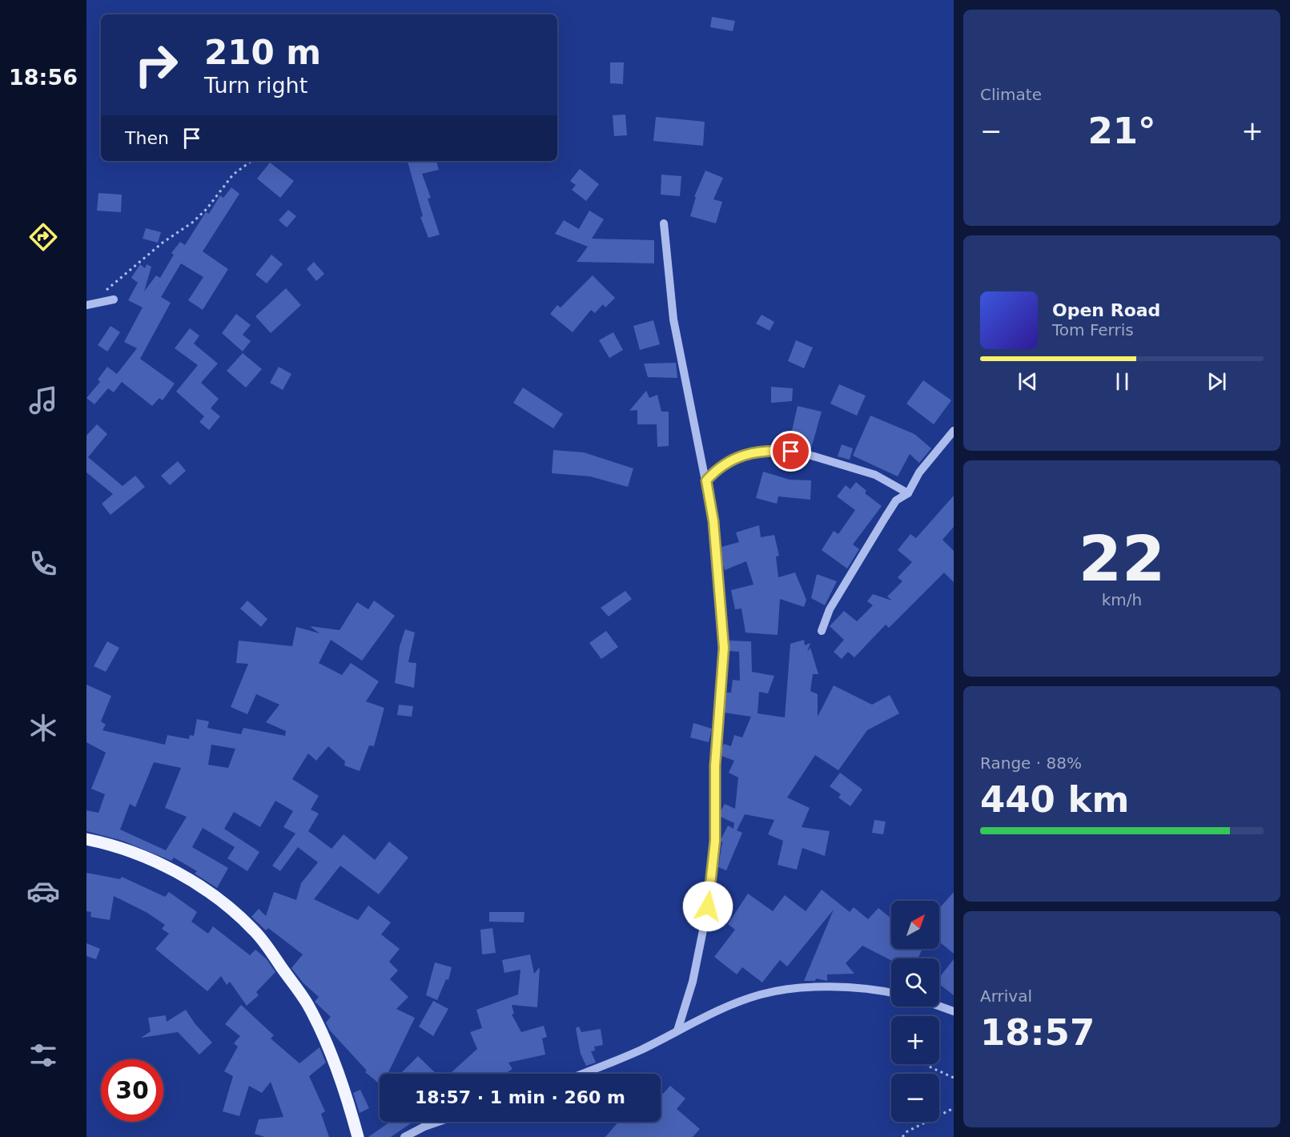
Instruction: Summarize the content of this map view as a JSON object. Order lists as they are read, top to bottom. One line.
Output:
{"north":"top right","page":{"tabs":"18:56","tile":["Climate",["22","km/h"],["Range · 88%","440 km"],["Arrival","18:57"]],"turn":["210 m","Turn right"],"heat":["−","21°","+"],"then":"Then","song":["Open Road","Tom Ferris"],"map_buttons":["+","−"],"limit":"30","trip":"18:57 · 1 min · 260 m"}}
